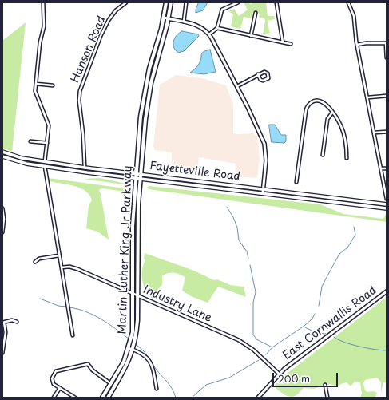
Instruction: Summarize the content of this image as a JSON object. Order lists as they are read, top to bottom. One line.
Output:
{"streets":{"main road":["Fayetteville Road","Martin Luther King Jr Parkway"],"street":["Hanson Road","Industry Lane","East Cornwallis Road"]},"crossings":[["Hanson Road","Fayetteville Road"],["Fayetteville Road","Martin Luther King Jr Parkway"],["Martin Luther King Jr Parkway","Industry Lane"],["Industry Lane","East Cornwallis Road"]],"scale_bar":"200 m"}
